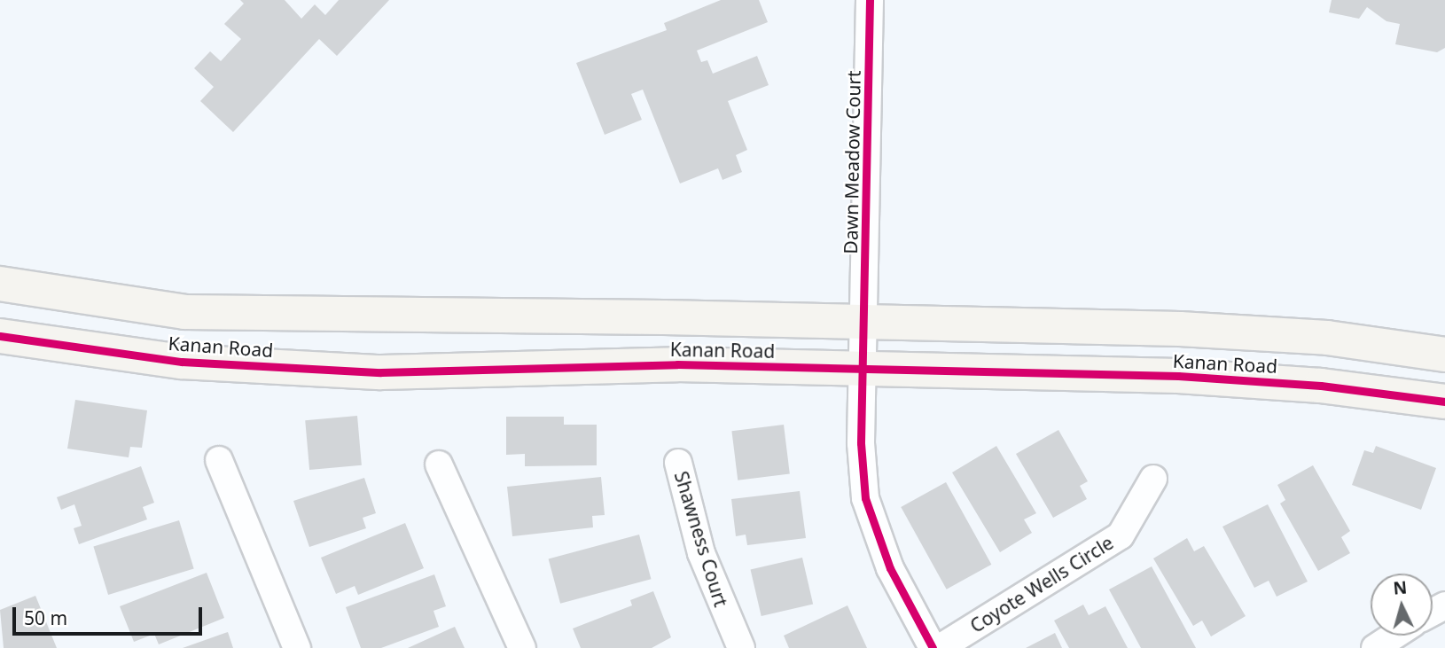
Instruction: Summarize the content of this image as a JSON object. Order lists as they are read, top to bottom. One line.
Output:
{"streets":{"main road":["Kanan Road"],"street":["Dawn Meadow Court","Shawness Court","Coyote Wells Circle"]},"crossings":[["Dawn Meadow Court","Kanan Road"]],"scale_bar":"50 m","north":"top"}
